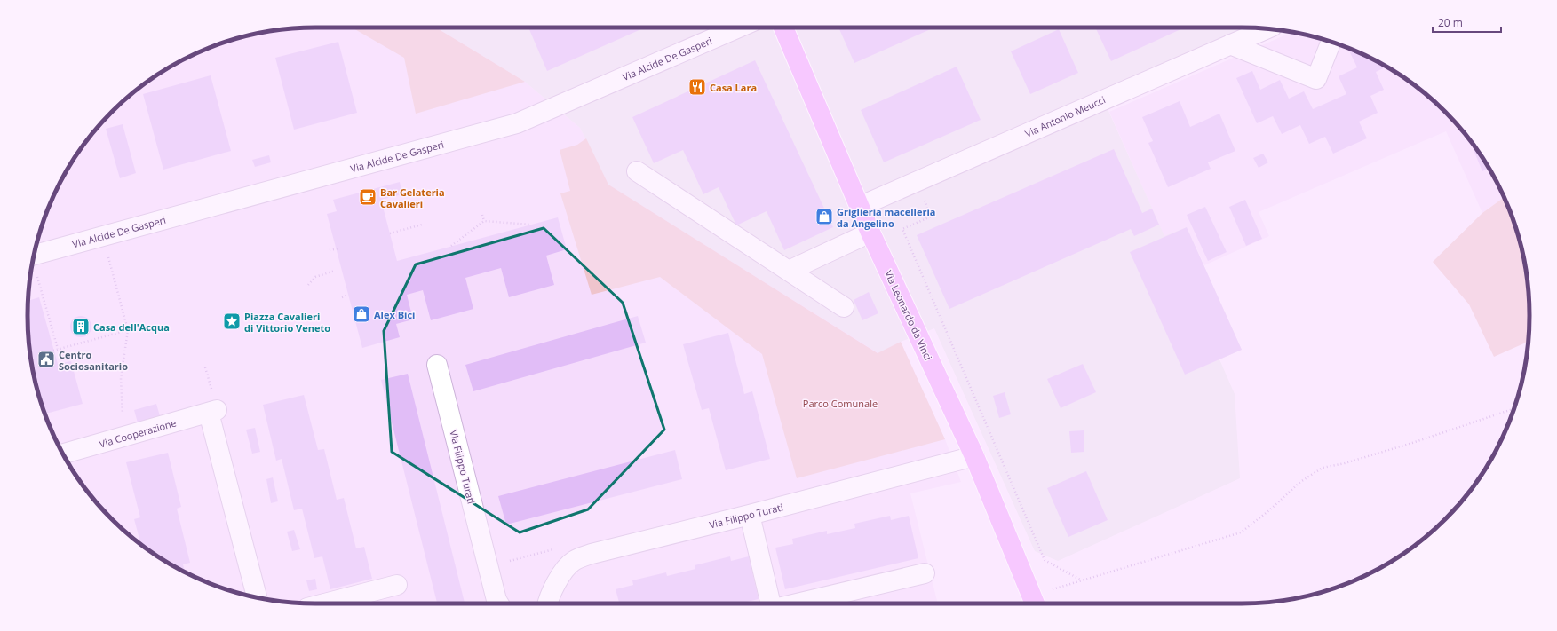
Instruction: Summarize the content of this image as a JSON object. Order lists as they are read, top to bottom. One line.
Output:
{"streets":{"main road":["Via Leonardo da Vinci"],"street":["Via Alcide De Gasperi","Via Antonio Meucci","Via Cooperazione","Via Filippo Turati"]},"crossings":[["Via Antonio Meucci","Via Leonardo da Vinci"],["Via Leonardo da Vinci","Via Filippo Turati"]],"parks":["Parco Comunale"],"places":{"restaurant":["Casa Lara"],"cafe":["Bar Gelateria Cavalieri"],"shop":["Griglieria macelleria da Angelino","Alex Bici"],"place":["Piazza Cavalieri di Vittorio Veneto"],"building":["Casa dell'Acqua"],"public building":["Centro Sociosanitario"]},"scale_bar":"20 m"}
